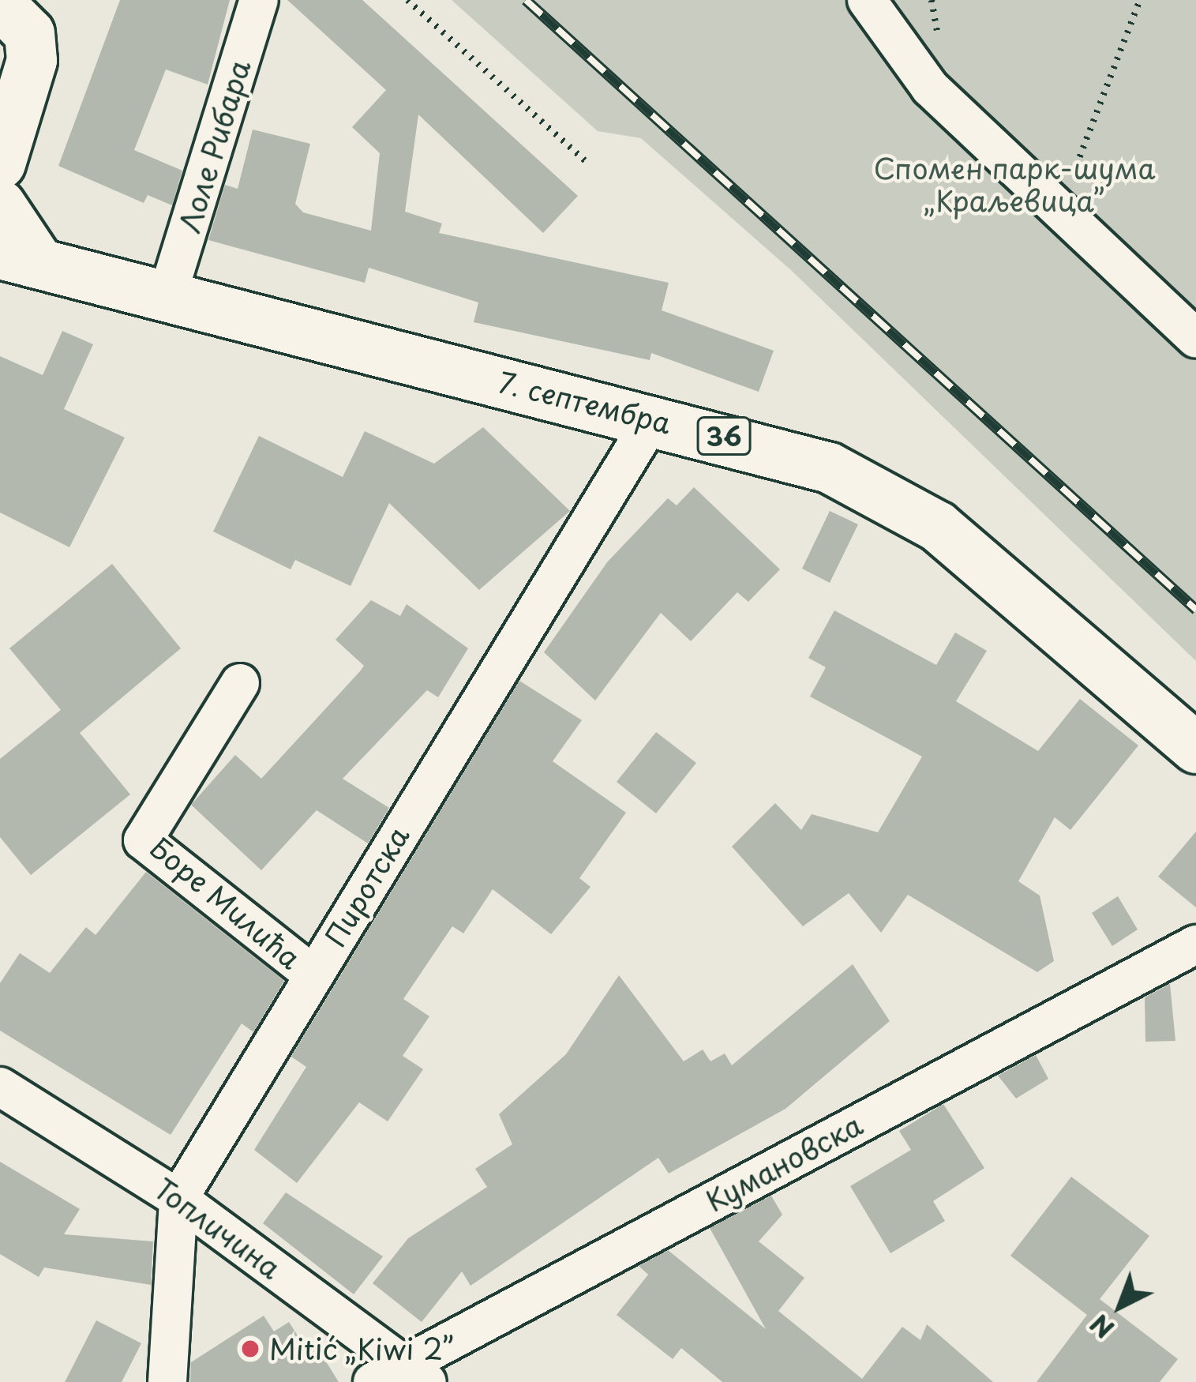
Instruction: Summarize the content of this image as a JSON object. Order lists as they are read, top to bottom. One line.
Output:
{"streets":{"main road":["7. септембра","36"],"street":["Лоле Рибара","Пиротска","Боре Милића","Кумановска","Топличина"]},"crossings":[["Лоле Рибара","7. септембра"],["7. септембра","36"],["7. септембра","Пиротска"],["Пиротска","Боре Милића"],["Пиротска","Топличина"],["Кумановска","Топличина"]],"parks":["Спомен парк-шума „Краљевица”"],"places":["Mitić „Kiwi 2”"],"north":"bottom left"}
